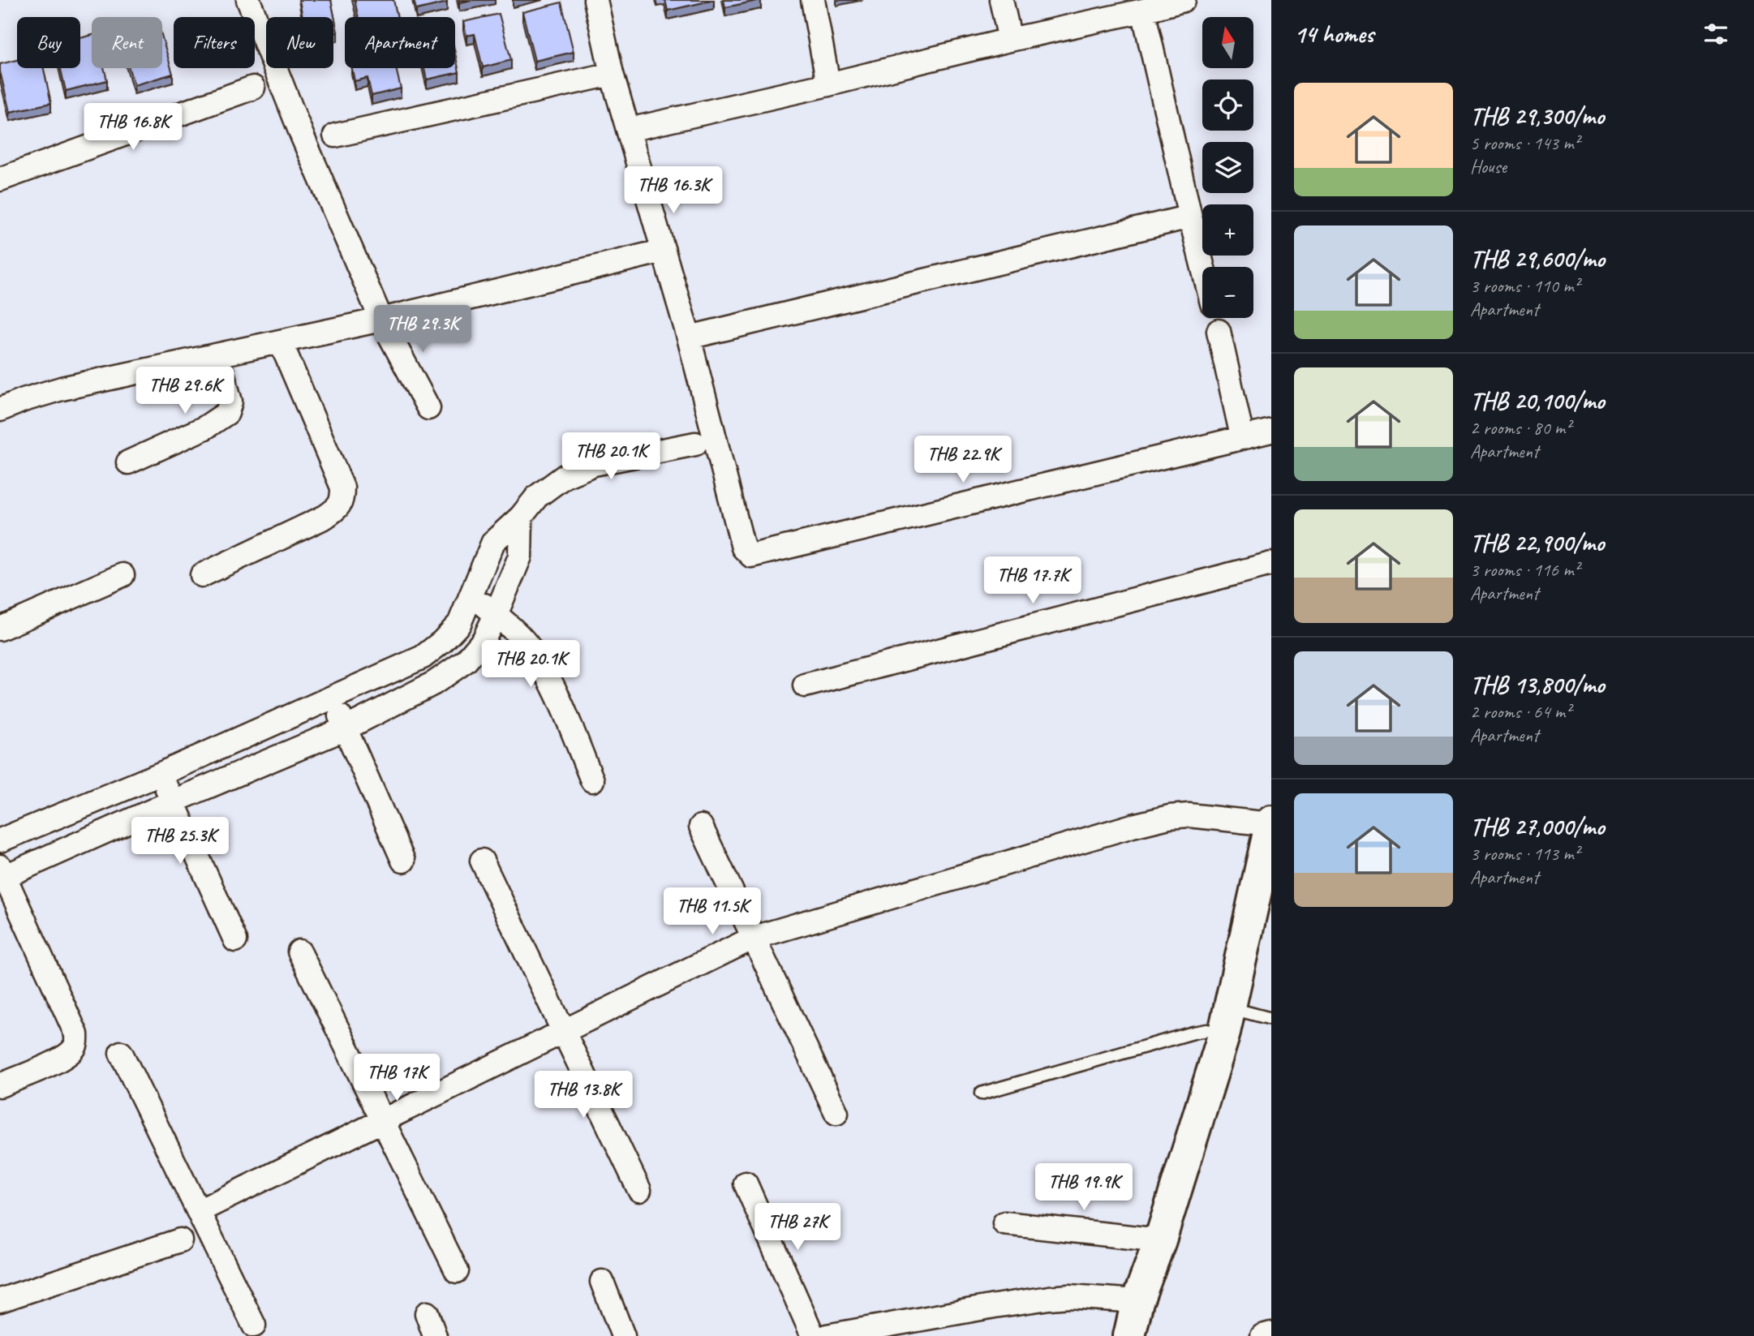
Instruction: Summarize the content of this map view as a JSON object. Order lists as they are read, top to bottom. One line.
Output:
{"north":"top","page":{"heading":"14 homes","map_buttons":["+","−"],"chip":["Buy","Rent","Filters","New","Apartment"],"list":[{"name":"THB 29,300/mo","note":"5 rooms · 143 m² · House"},{"name":"THB 29,600/mo","note":"3 rooms · 110 m² · Apartment"},{"name":"THB 20,100/mo","note":"2 rooms · 80 m² · Apartment"},{"name":"THB 22,900/mo","note":"3 rooms · 116 m² · Apartment"},{"name":"THB 13,800/mo","note":"2 rooms · 64 m² · Apartment"},{"name":"THB 27,000/mo","note":"3 rooms · 113 m² · Apartment"}],"price":["THB 16.8K","THB 16.3K","THB 29.3K","THB 29.6K","THB 20.1K","THB 22.9K","THB 17.7K","THB 20.1K","THB 25.3K","THB 11.5K","THB 17K","THB 13.8K","THB 19.9K","THB 27K"]}}
